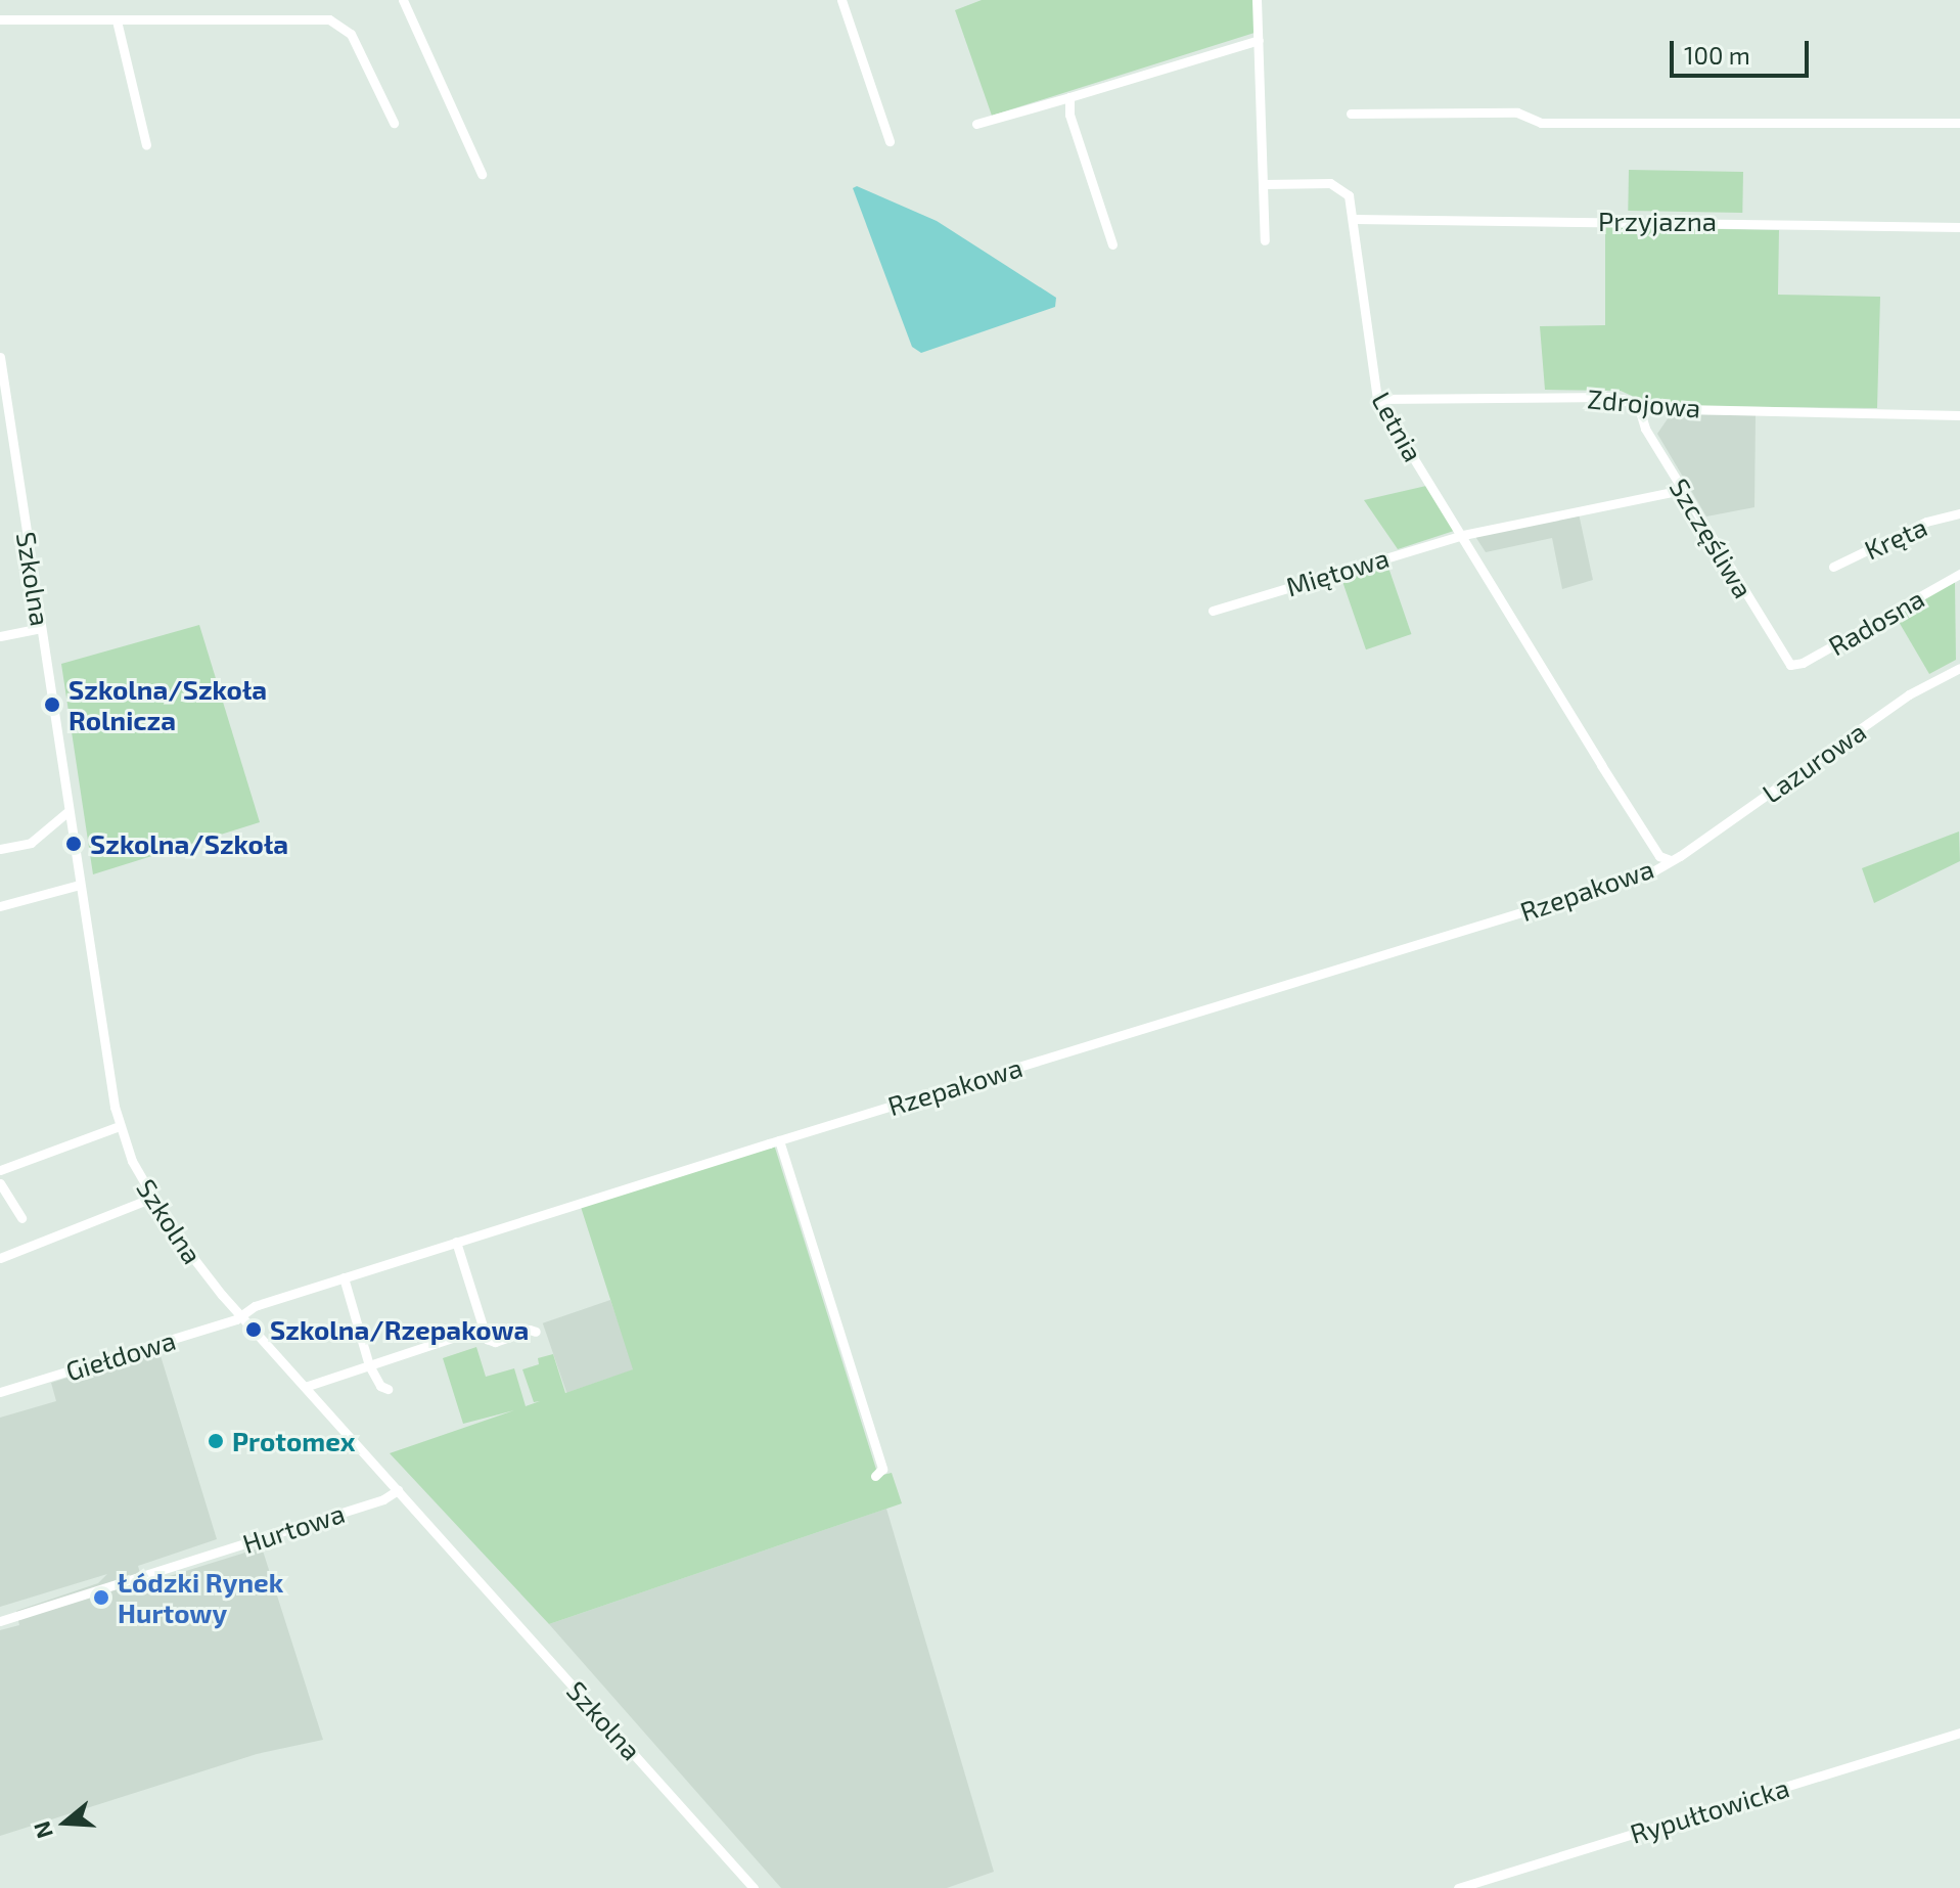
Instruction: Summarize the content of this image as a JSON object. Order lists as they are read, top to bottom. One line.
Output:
{"streets":{"street":["Przyjazna","Zdrojowa","Letnia","Szczęśliwa","Kręta","Miętowa","Szkolna","Radosna","Lazurowa","Rzepakowa","Giełdowa","Hurtowa","Rypułtowicka"]},"crossings":[["Przyjazna","Letnia"],["Zdrojowa","Letnia"],["Zdrojowa","Szczęśliwa"],["Letnia","Miętowa"],["Letnia","Lazurowa"],["Letnia","Rzepakowa"],["Szczęśliwa","Miętowa"],["Szczęśliwa","Radosna"],["Szkolna","Rzepakowa"],["Szkolna","Giełdowa"],["Szkolna","Hurtowa"],["Lazurowa","Rzepakowa"],["Rzepakowa","Giełdowa"]],"places":["Szkolna/Szkoła Rolnicza","Szkolna/Szkoła","Szkolna/Rzepakowa","Protomex","Łódzki Rynek Hurtowy"],"scale_bar":"100 m","north":"left"}
